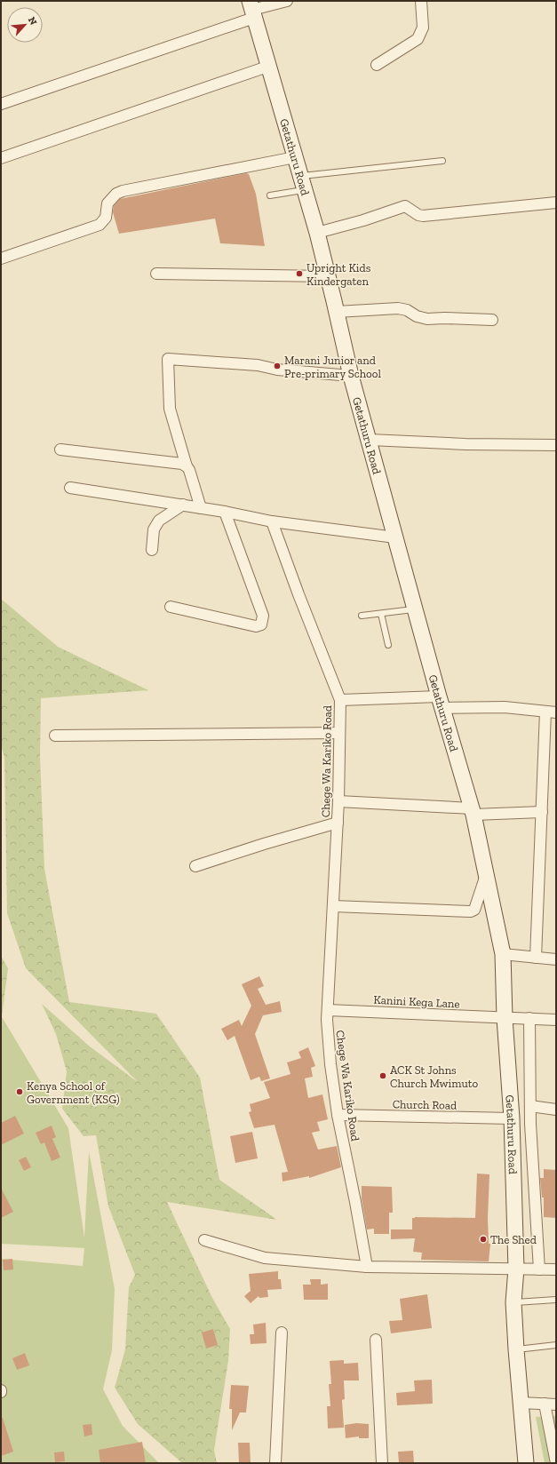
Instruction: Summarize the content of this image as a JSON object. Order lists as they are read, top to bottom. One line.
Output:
{"streets":{"main road":["Getathuru Road"],"street":["Chege Wa Kariko Road","Kanini Kega Lane","Church Road"]},"crossings":[["Getathuru Road","Kanini Kega Lane"],["Getathuru Road","Church Road"],["Chege Wa Kariko Road","Kanini Kega Lane"],["Chege Wa Kariko Road","Church Road"]],"places":["Upright Kids Kindergaten","Marani Junior and Pre-primary School","ACK St Johns Church Mwimuto","Kenya School of Government (KSG)","The Shed"],"north":"top right"}
